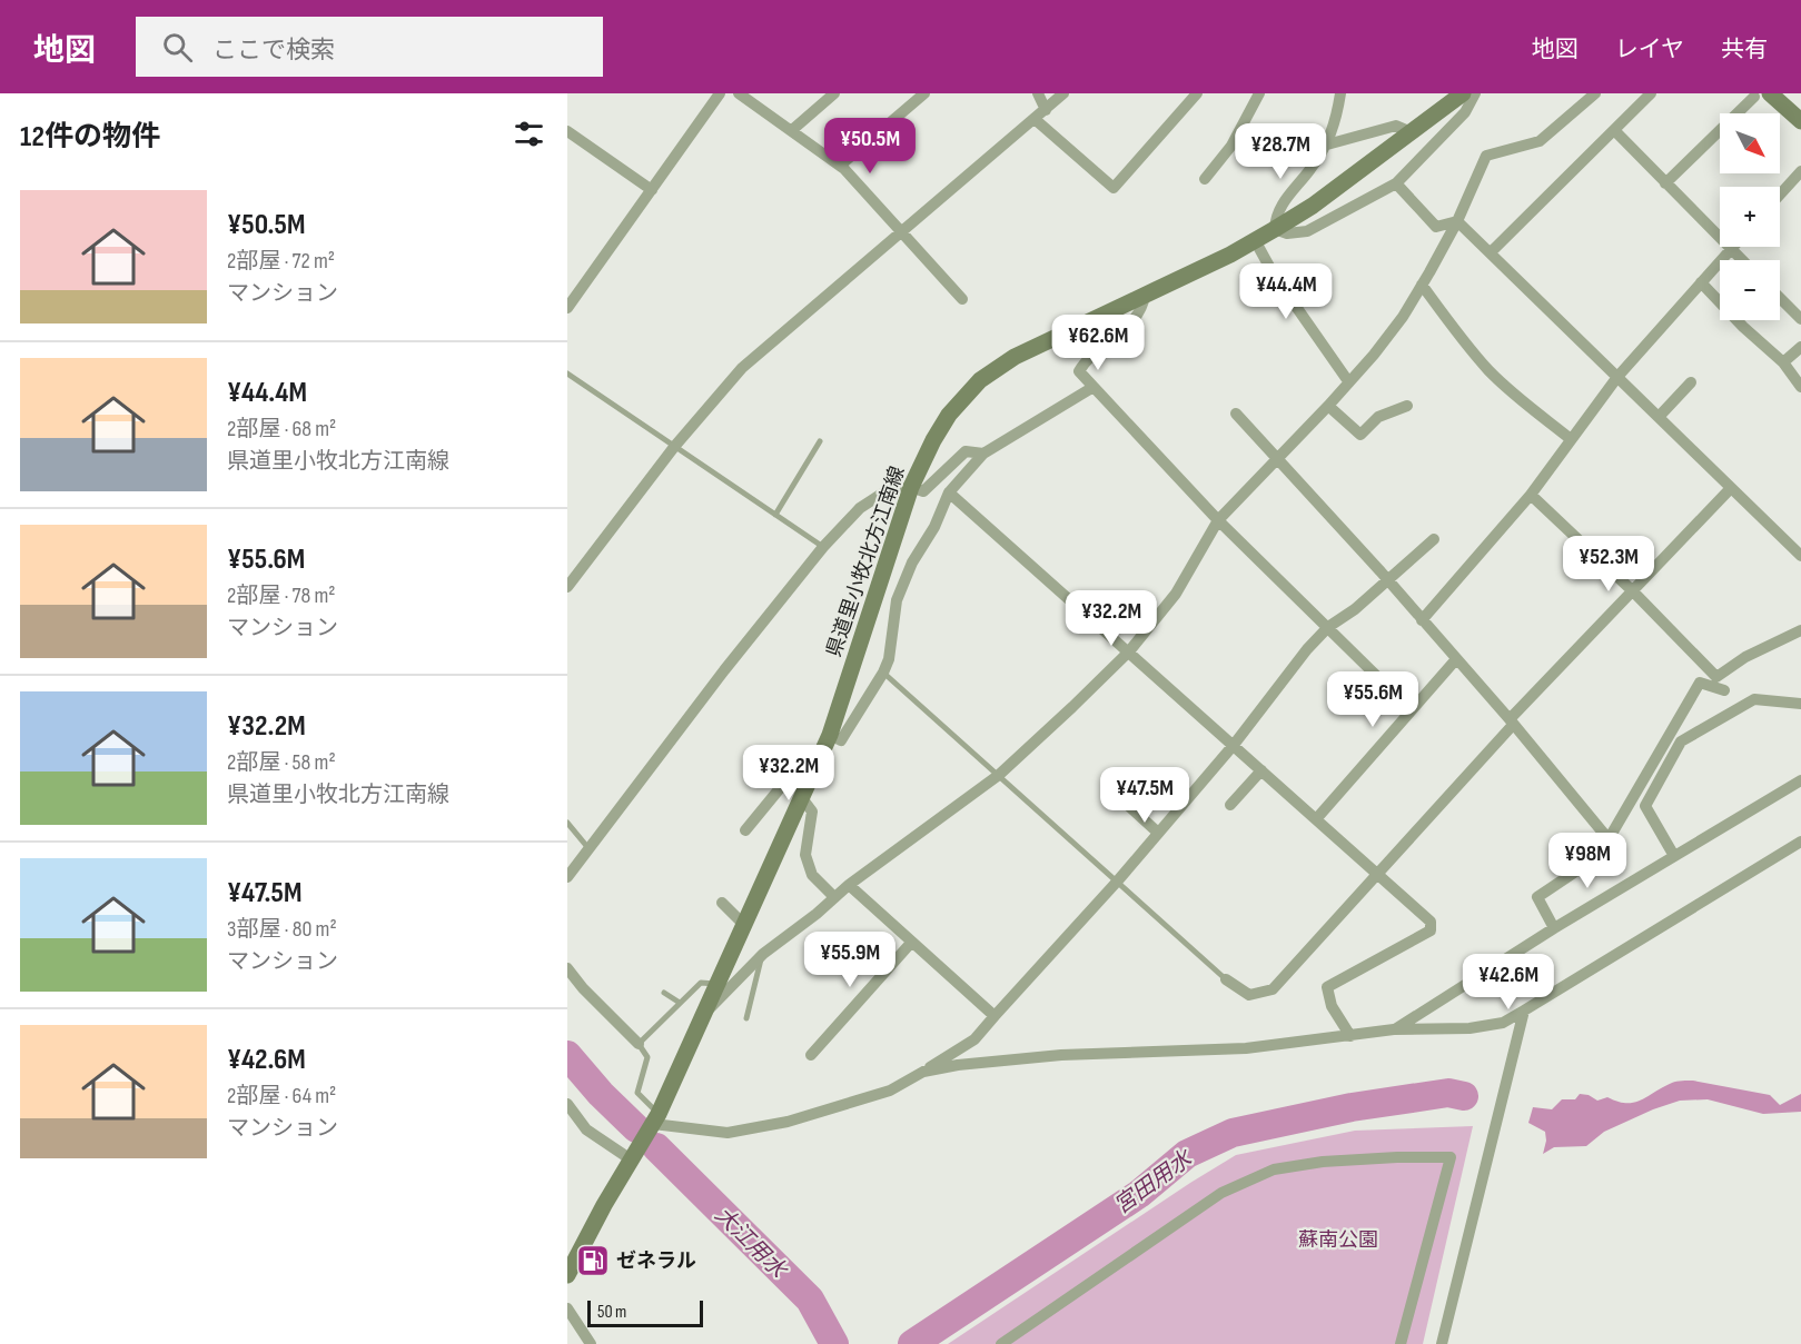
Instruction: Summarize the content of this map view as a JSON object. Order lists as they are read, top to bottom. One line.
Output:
{"streets":{"main road":["県道里小牧北方江南線"]},"water":["宮田用水","大江用水"],"parks":["蘇南公園"],"places":{"fuel station":["ゼネラル"]},"scale_bar":"50 m","north":"bottom right","page":{"header":"地図","search":"ここで検索","nav":["地図","レイヤ","共有"],"heading":"12件の物件","map_buttons":["+","−"],"price":["¥50.5M","¥28.7M","¥44.4M","¥62.6M","¥52.3M","¥32.2M","¥55.6M","¥32.2M","¥47.5M","¥98M","¥55.9M","¥42.6M"],"list":[{"name":"¥50.5M","note":"2部屋 · 72 m² · マンション"},{"name":"¥44.4M","note":"2部屋 · 68 m² · 県道里小牧北方江南線"},{"name":"¥55.6M","note":"2部屋 · 78 m² · マンション"},{"name":"¥32.2M","note":"2部屋 · 58 m² · 県道里小牧北方江南線"},{"name":"¥47.5M","note":"3部屋 · 80 m² · マンション"},{"name":"¥42.6M","note":"2部屋 · 64 m² · マンション"}],"scale":"50 m"}}
